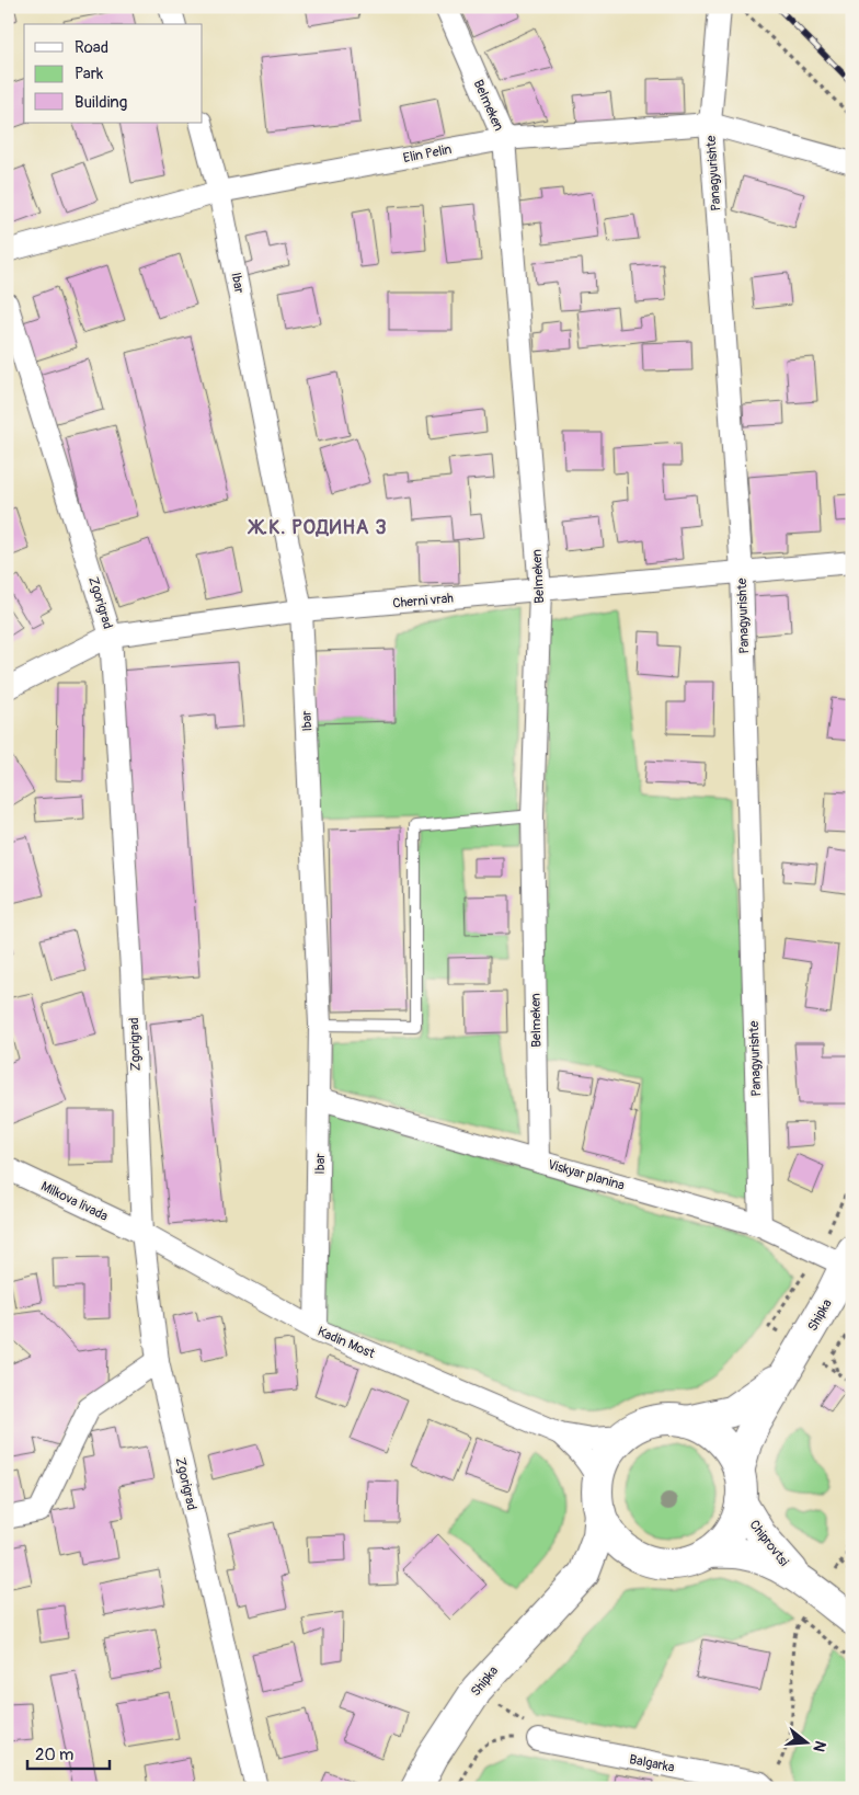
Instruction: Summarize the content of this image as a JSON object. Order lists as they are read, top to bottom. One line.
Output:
{"streets":{"main road":["Shipka","Chiprovtsi"],"street":["Belmeken","Elin Pelin","Panagyurishte","Ibar","Cherni vrah","Zgorigrad","Viskyar planina","Milkova livada","Kadin Most","Balgarka"]},"crossings":[["Belmeken","Elin Pelin"],["Belmeken","Cherni vrah"],["Belmeken","Viskyar planina"],["Elin Pelin","Panagyurishte"],["Elin Pelin","Ibar"],["Panagyurishte","Cherni vrah"],["Panagyurishte","Viskyar planina"],["Ibar","Cherni vrah"],["Ibar","Viskyar planina"],["Ibar","Kadin Most"],["Cherni vrah","Zgorigrad"],["Zgorigrad","Milkova livada"],["Zgorigrad","Kadin Most"],["Viskyar planina","Shipka"],["Milkova livada","Kadin Most"],["Shipka","Kadin Most"],["Shipka","Chiprovtsi"],["Kadin Most","Chiprovtsi"]],"districts":["Ж.К. РОДИНА 3"],"legend":["Road","Park","Building"],"scale_bar":"20 m","north":"right"}
